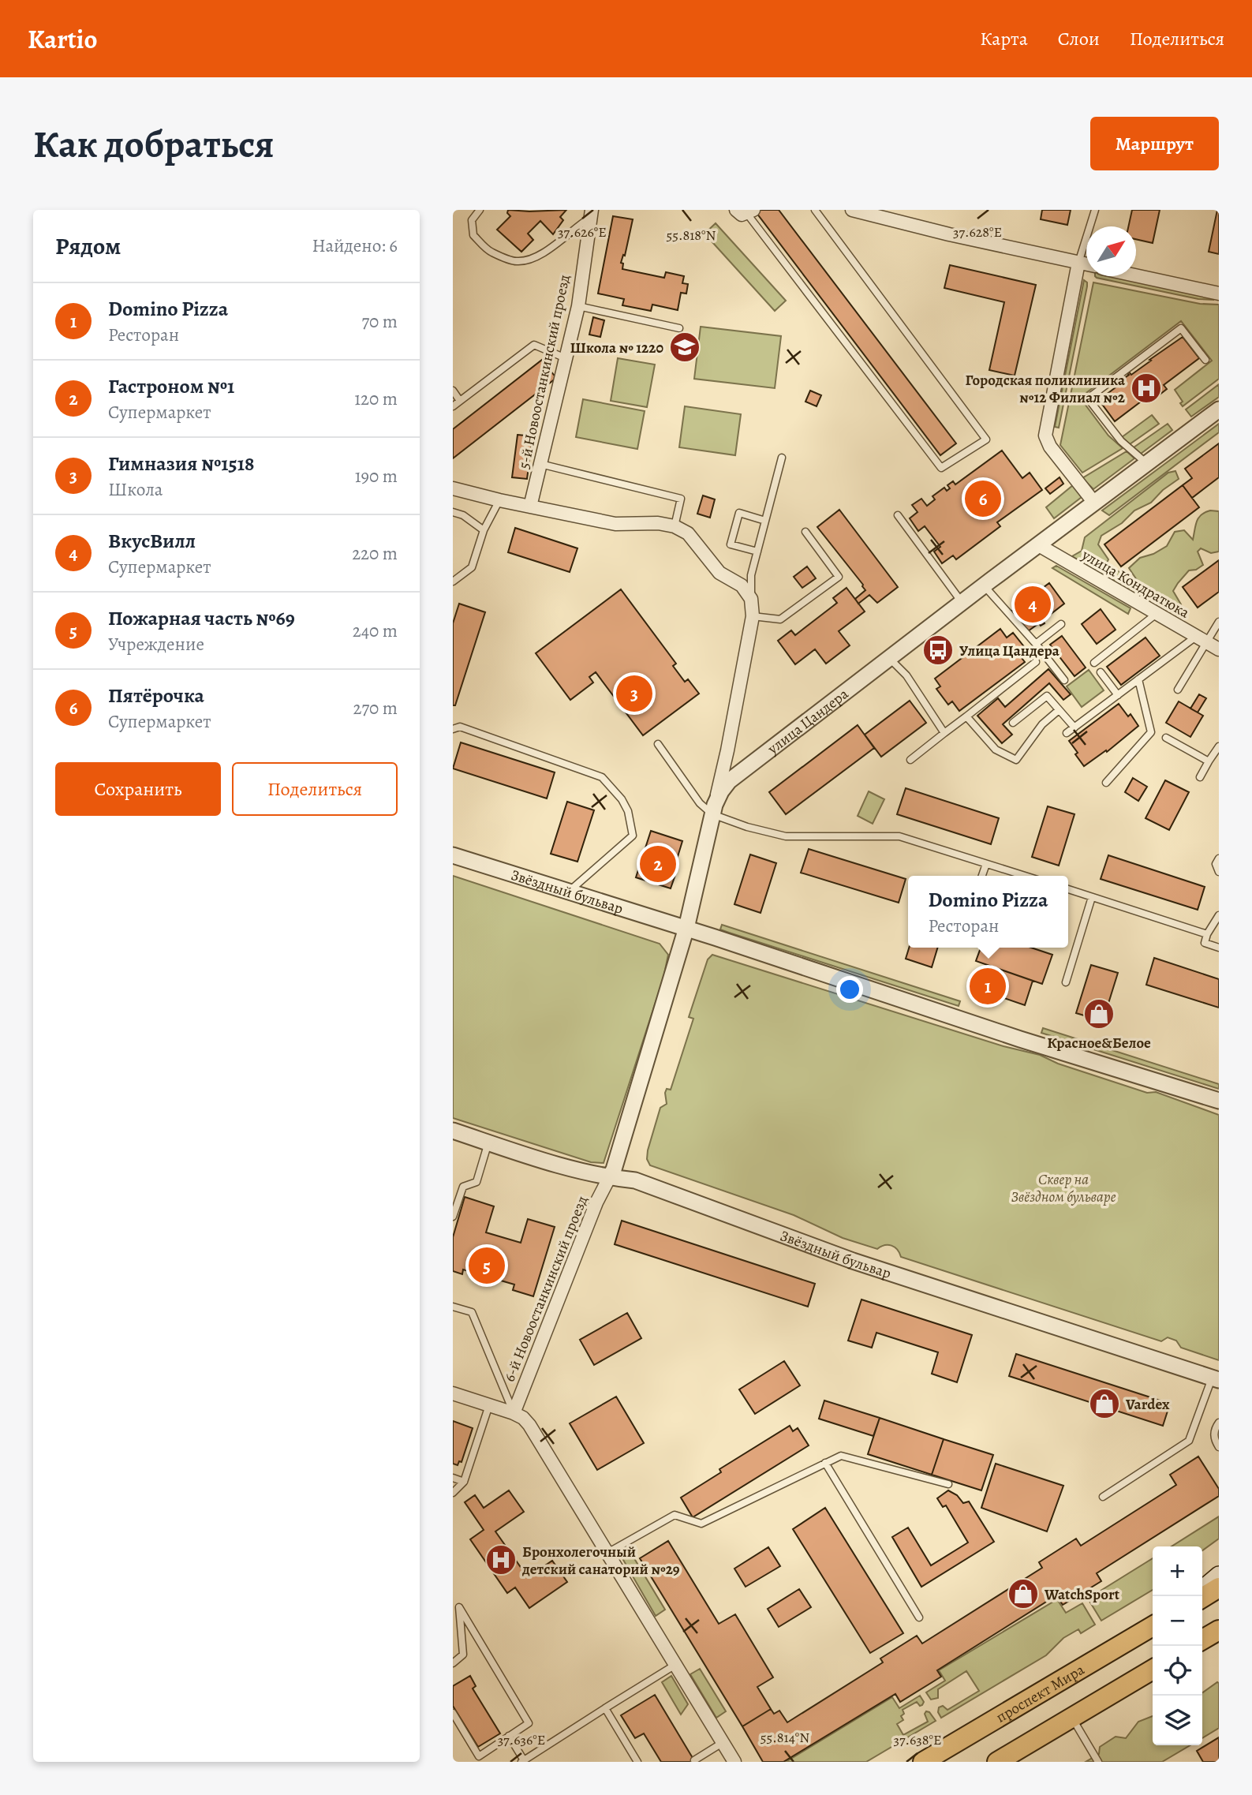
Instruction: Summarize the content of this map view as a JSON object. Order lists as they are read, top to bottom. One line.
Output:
{"streets":{"main road":["проспект Мира"],"street":["5-й Новоостанкинский проезд","улица Кондратюка","улица Цандера","Звёздный бульвар","6-й Новоостанкинский проезд"]},"crossings":[["улица Кондратюка","улица Цандера"],["улица Цандера","Звёздный бульвар"],["улица Цандера","6-й Новоостанкинский проезд"],["Звёздный бульвар","6-й Новоостанкинский проезд"]],"parks":["Сквер на Звёздном бульваре"],"places":{"school or university":["Школа № 1220"],"hospital":["Городская поликлиника №12 Филиал №2","Бронхолегочный детский санаторий №29"],"bus stop":["Улица Цандера"],"shop":["Красное&Белое","Vardex","WatchSport"]},"north":"top right","page":{"header":"Kartio","nav":["Карта","Слои","Поделиться"],"buttons":["Маршрут",["Сохранить","Поделиться"]],"title":"Как добраться","heading":["Рядом","Найдено: 6"],"list":[{"mark":"1","name":"Domino Pizza","note":"Ресторан","value":"70 m"},{"mark":"2","name":"Гастроном №1","note":"Супермаркет","value":"120 m"},{"mark":"3","name":"Гимназия №1518","note":"Школа","value":"190 m"},{"mark":"4","name":"ВкусВилл","note":"Супермаркет","value":"220 m"},{"mark":"5","name":"Пожарная часть №69","note":"Учреждение","value":"240 m"},{"mark":"6","name":"Пятёрочка","note":"Супермаркет","value":"270 m"}],"pins":["6","4","3","2","1","5"],"popup":["Domino Pizza","Ресторан"],"map_buttons":["+","−"]},"coordinates":["37.626°E","37.628°E","55.818°N","55.814°N","37.636°E","37.638°E"]}
